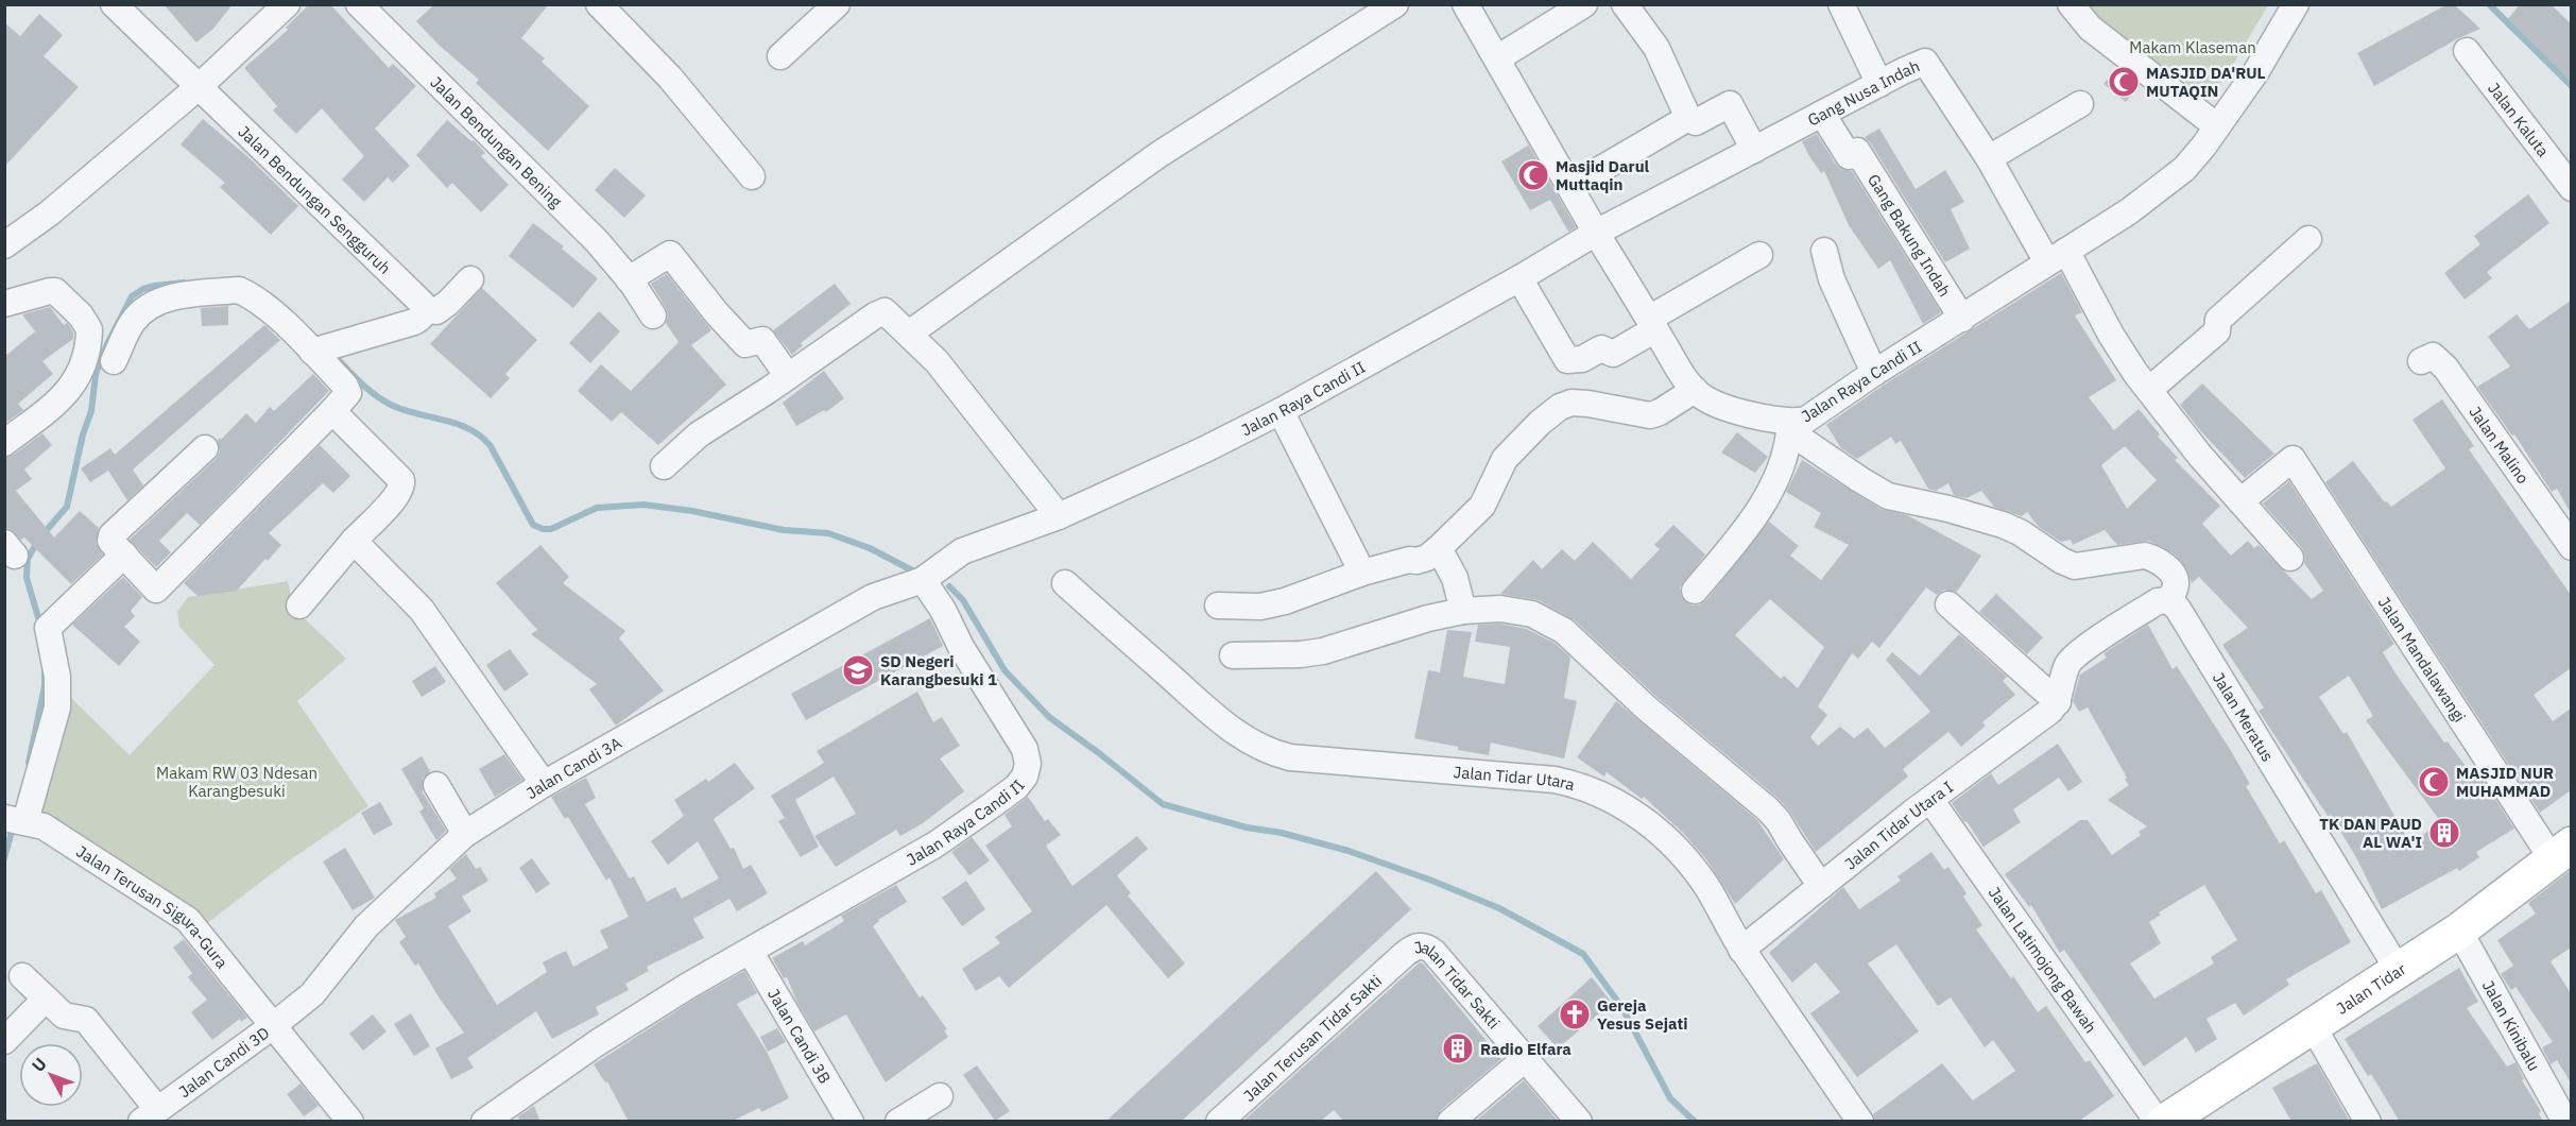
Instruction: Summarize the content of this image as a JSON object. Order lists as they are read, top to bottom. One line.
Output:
{"streets":{"main road":["Jalan Tidar"],"street":["Gang Nusa Indah","Jalan Kaluta","Jalan Bendungan Bening","Jalan Bendungan Sengguruh","Gang Bakung Indah","Jalan Raya Candi II","Jalan Malino","Jalan Mandalawangi","Jalan Meratus","Jalan Candi 3A","Jalan Tidar Utara","Jalan Tidar Utara I","Jalan Terusan Sigura-Gura","Jalan Latimojong Bawah","Jalan Tidar Sakti","Jalan Kinibalu","Jalan Candi 3B","Jalan Terusan Tidar Sakti","Jalan Candi 3D"]},"crossings":[["Gang Nusa Indah","Gang Bakung Indah"],["Gang Nusa Indah","Jalan Raya Candi II"],["Gang Nusa Indah","Jalan Mandalawangi"],["Gang Bakung Indah","Jalan Raya Candi II"],["Jalan Raya Candi II","Jalan Candi 3A"],["Jalan Raya Candi II","Jalan Candi 3B"],["Jalan Mandalawangi","Jalan Tidar"],["Jalan Meratus","Jalan Tidar"],["Jalan Candi 3A","Jalan Terusan Sigura-Gura"],["Jalan Candi 3A","Jalan Candi 3D"],["Jalan Tidar Utara","Jalan Tidar Utara I"],["Jalan Tidar Utara I","Jalan Latimojong Bawah"],["Jalan Terusan Sigura-Gura","Jalan Candi 3D"],["Jalan Tidar","Jalan Kinibalu"],["Jalan Tidar Sakti","Jalan Terusan Tidar Sakti"]],"parks":["Makam Klaseman","Makam RW 03 Ndesan Karangbesuki"],"places":{"mosque":["MASJID DA'RUL MUTAQIN","Masjid Darul Muttaqin","MASJID NUR MUHAMMAD"],"school or university":["SD Negeri Karangbesuki 1"],"building":["TK DAN PAUD AL WA'I","Radio Elfara"],"church":["Gereja Yesus Sejati"]},"north":"top left"}
